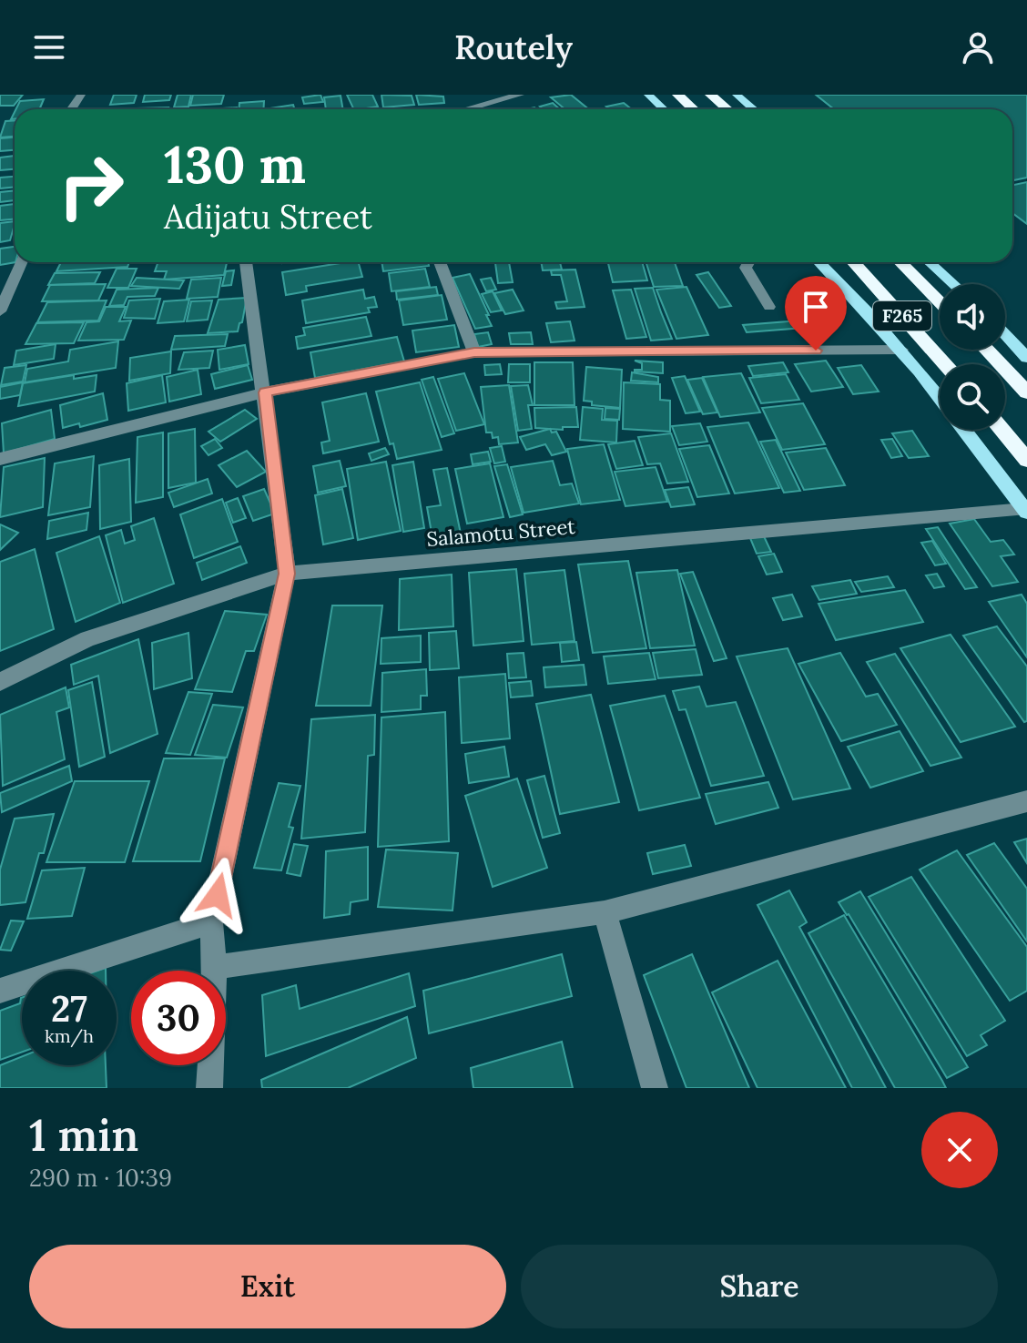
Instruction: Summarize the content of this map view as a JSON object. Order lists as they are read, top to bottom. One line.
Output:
{"streets":{"highway":["F265"],"street":["Salamotu Street"]},"page":{"header":"Routely","turn":["130 m","Adijatu Street"],"speed":"27 km/h","limit":"30","heading":["1 min","290 m · 10:39"],"buttons":["Exit","Share"]}}
